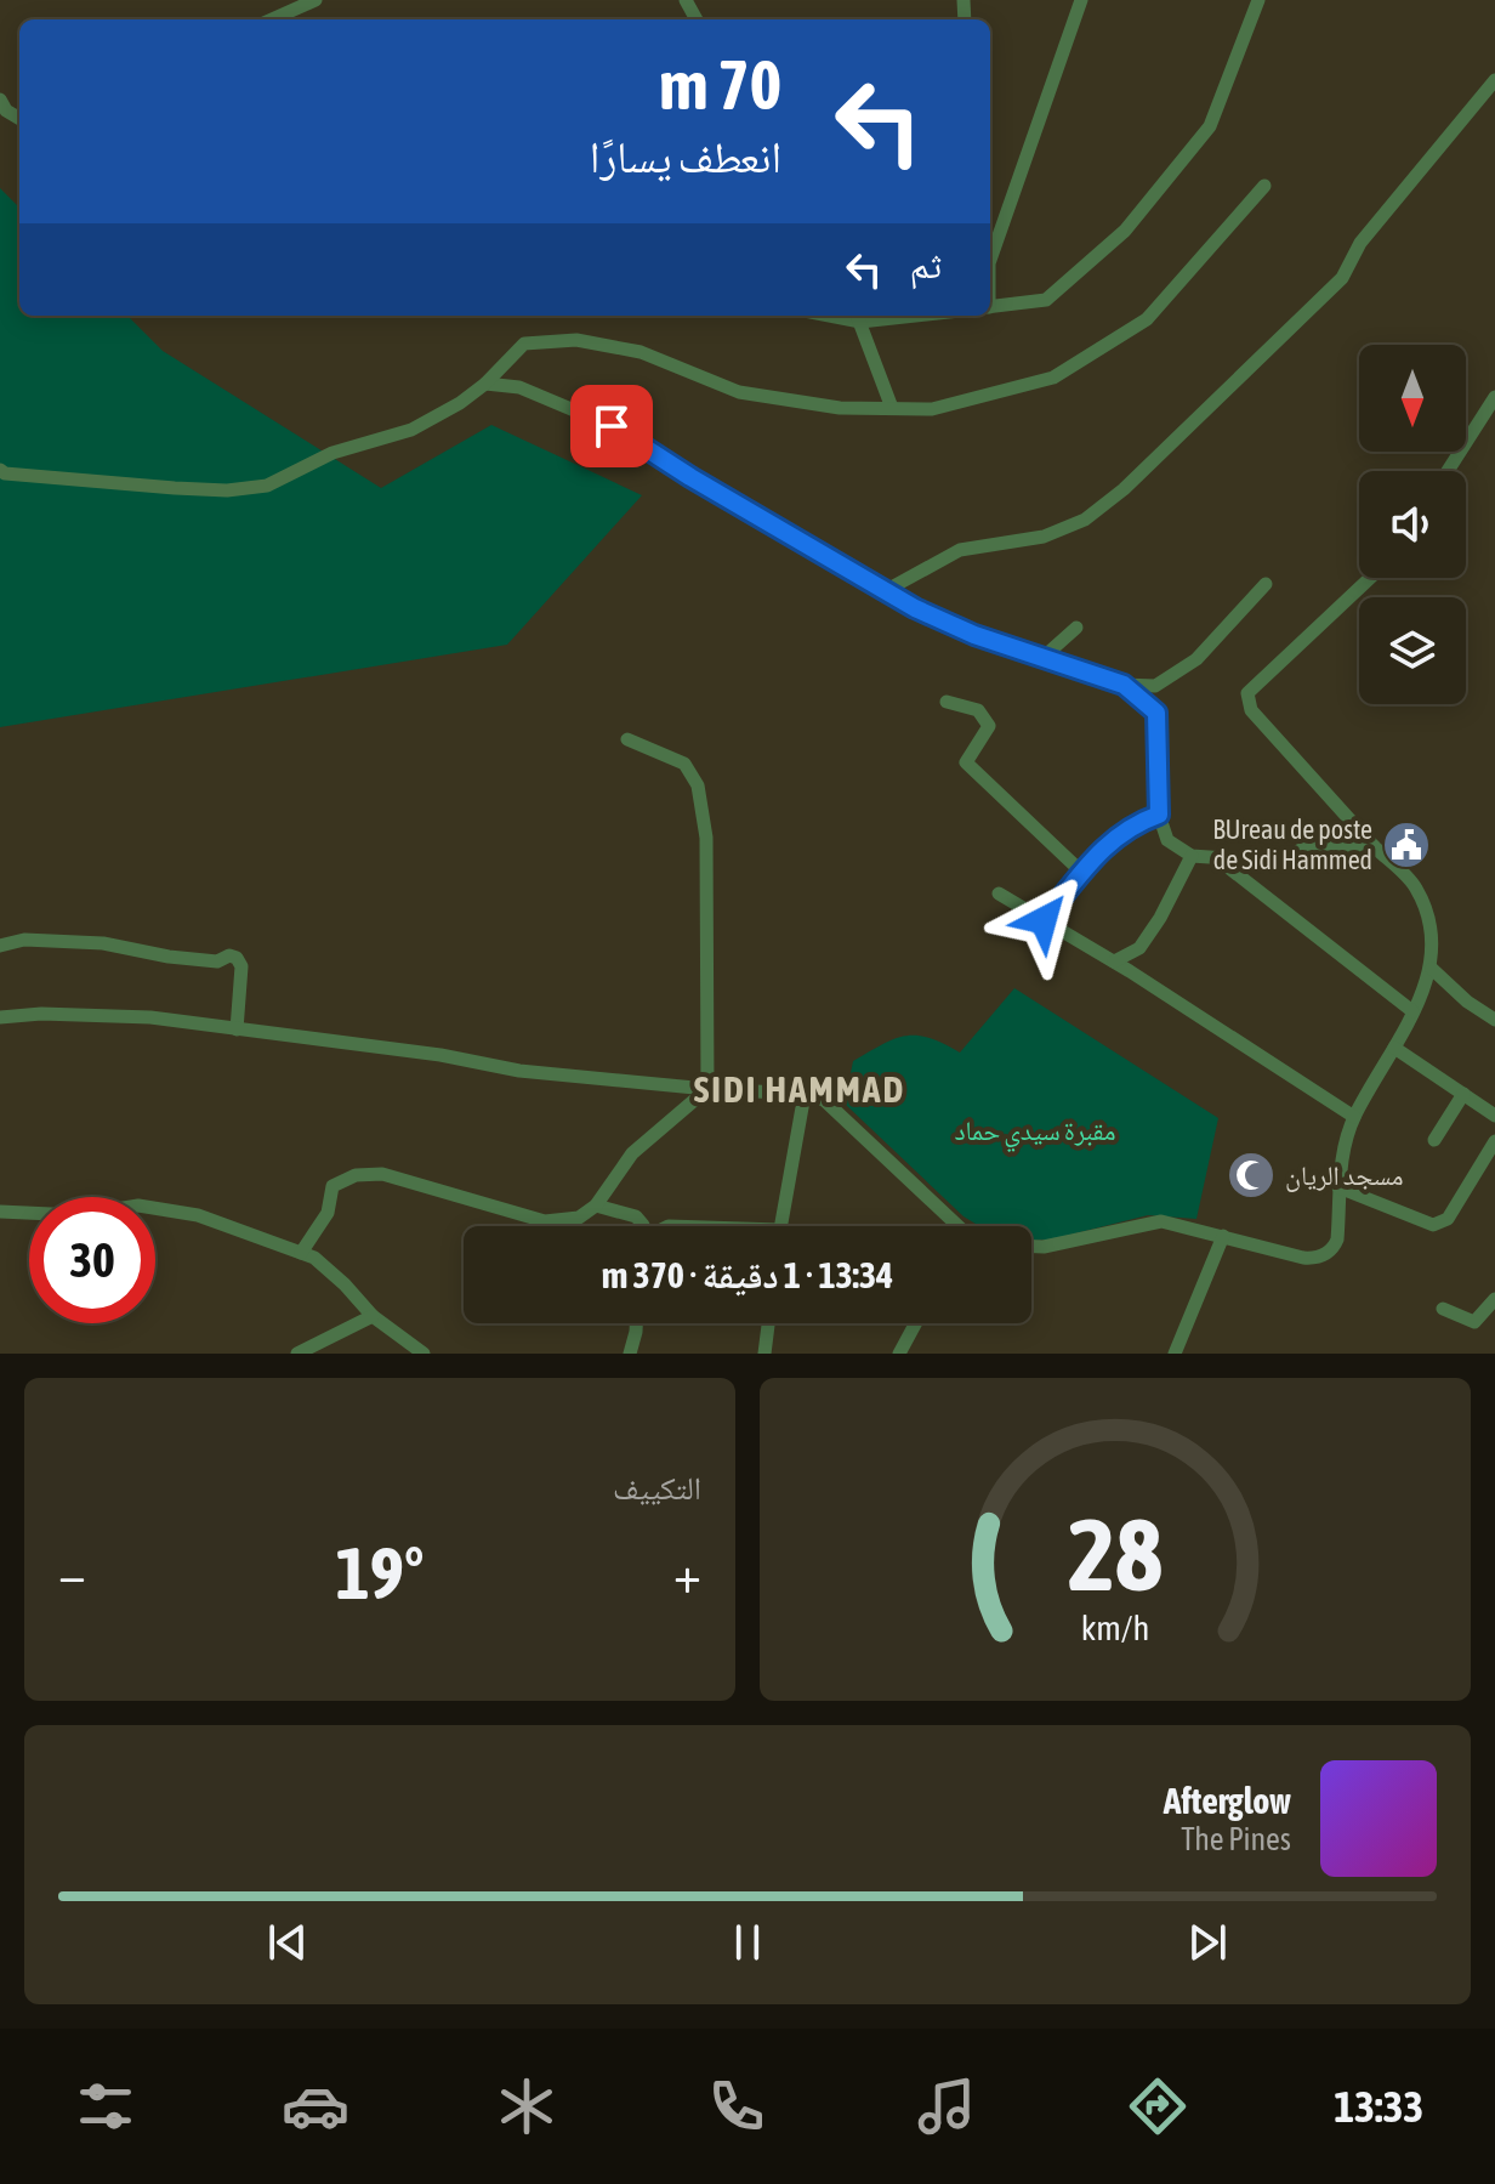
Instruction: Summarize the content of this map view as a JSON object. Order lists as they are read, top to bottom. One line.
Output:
{"districts":["SIDI HAMMAD"],"parks":["مقبرة سيدي حماد"],"places":{"public building":["BUreau de poste de Sidi Hammed"],"mosque":["مسجد الريان"]},"north":"bottom","page":{"turn":["70 m","انعطف يسارًا"],"then":"ثم","limit":"30","trip":"13:34 · 1 دقيقة · 370 m","tile":"التكييف","heat":["−","19°","+"],"song":["Afterglow","The Pines"],"tabs":"13:33","gauge":["28","km/h"]}}
